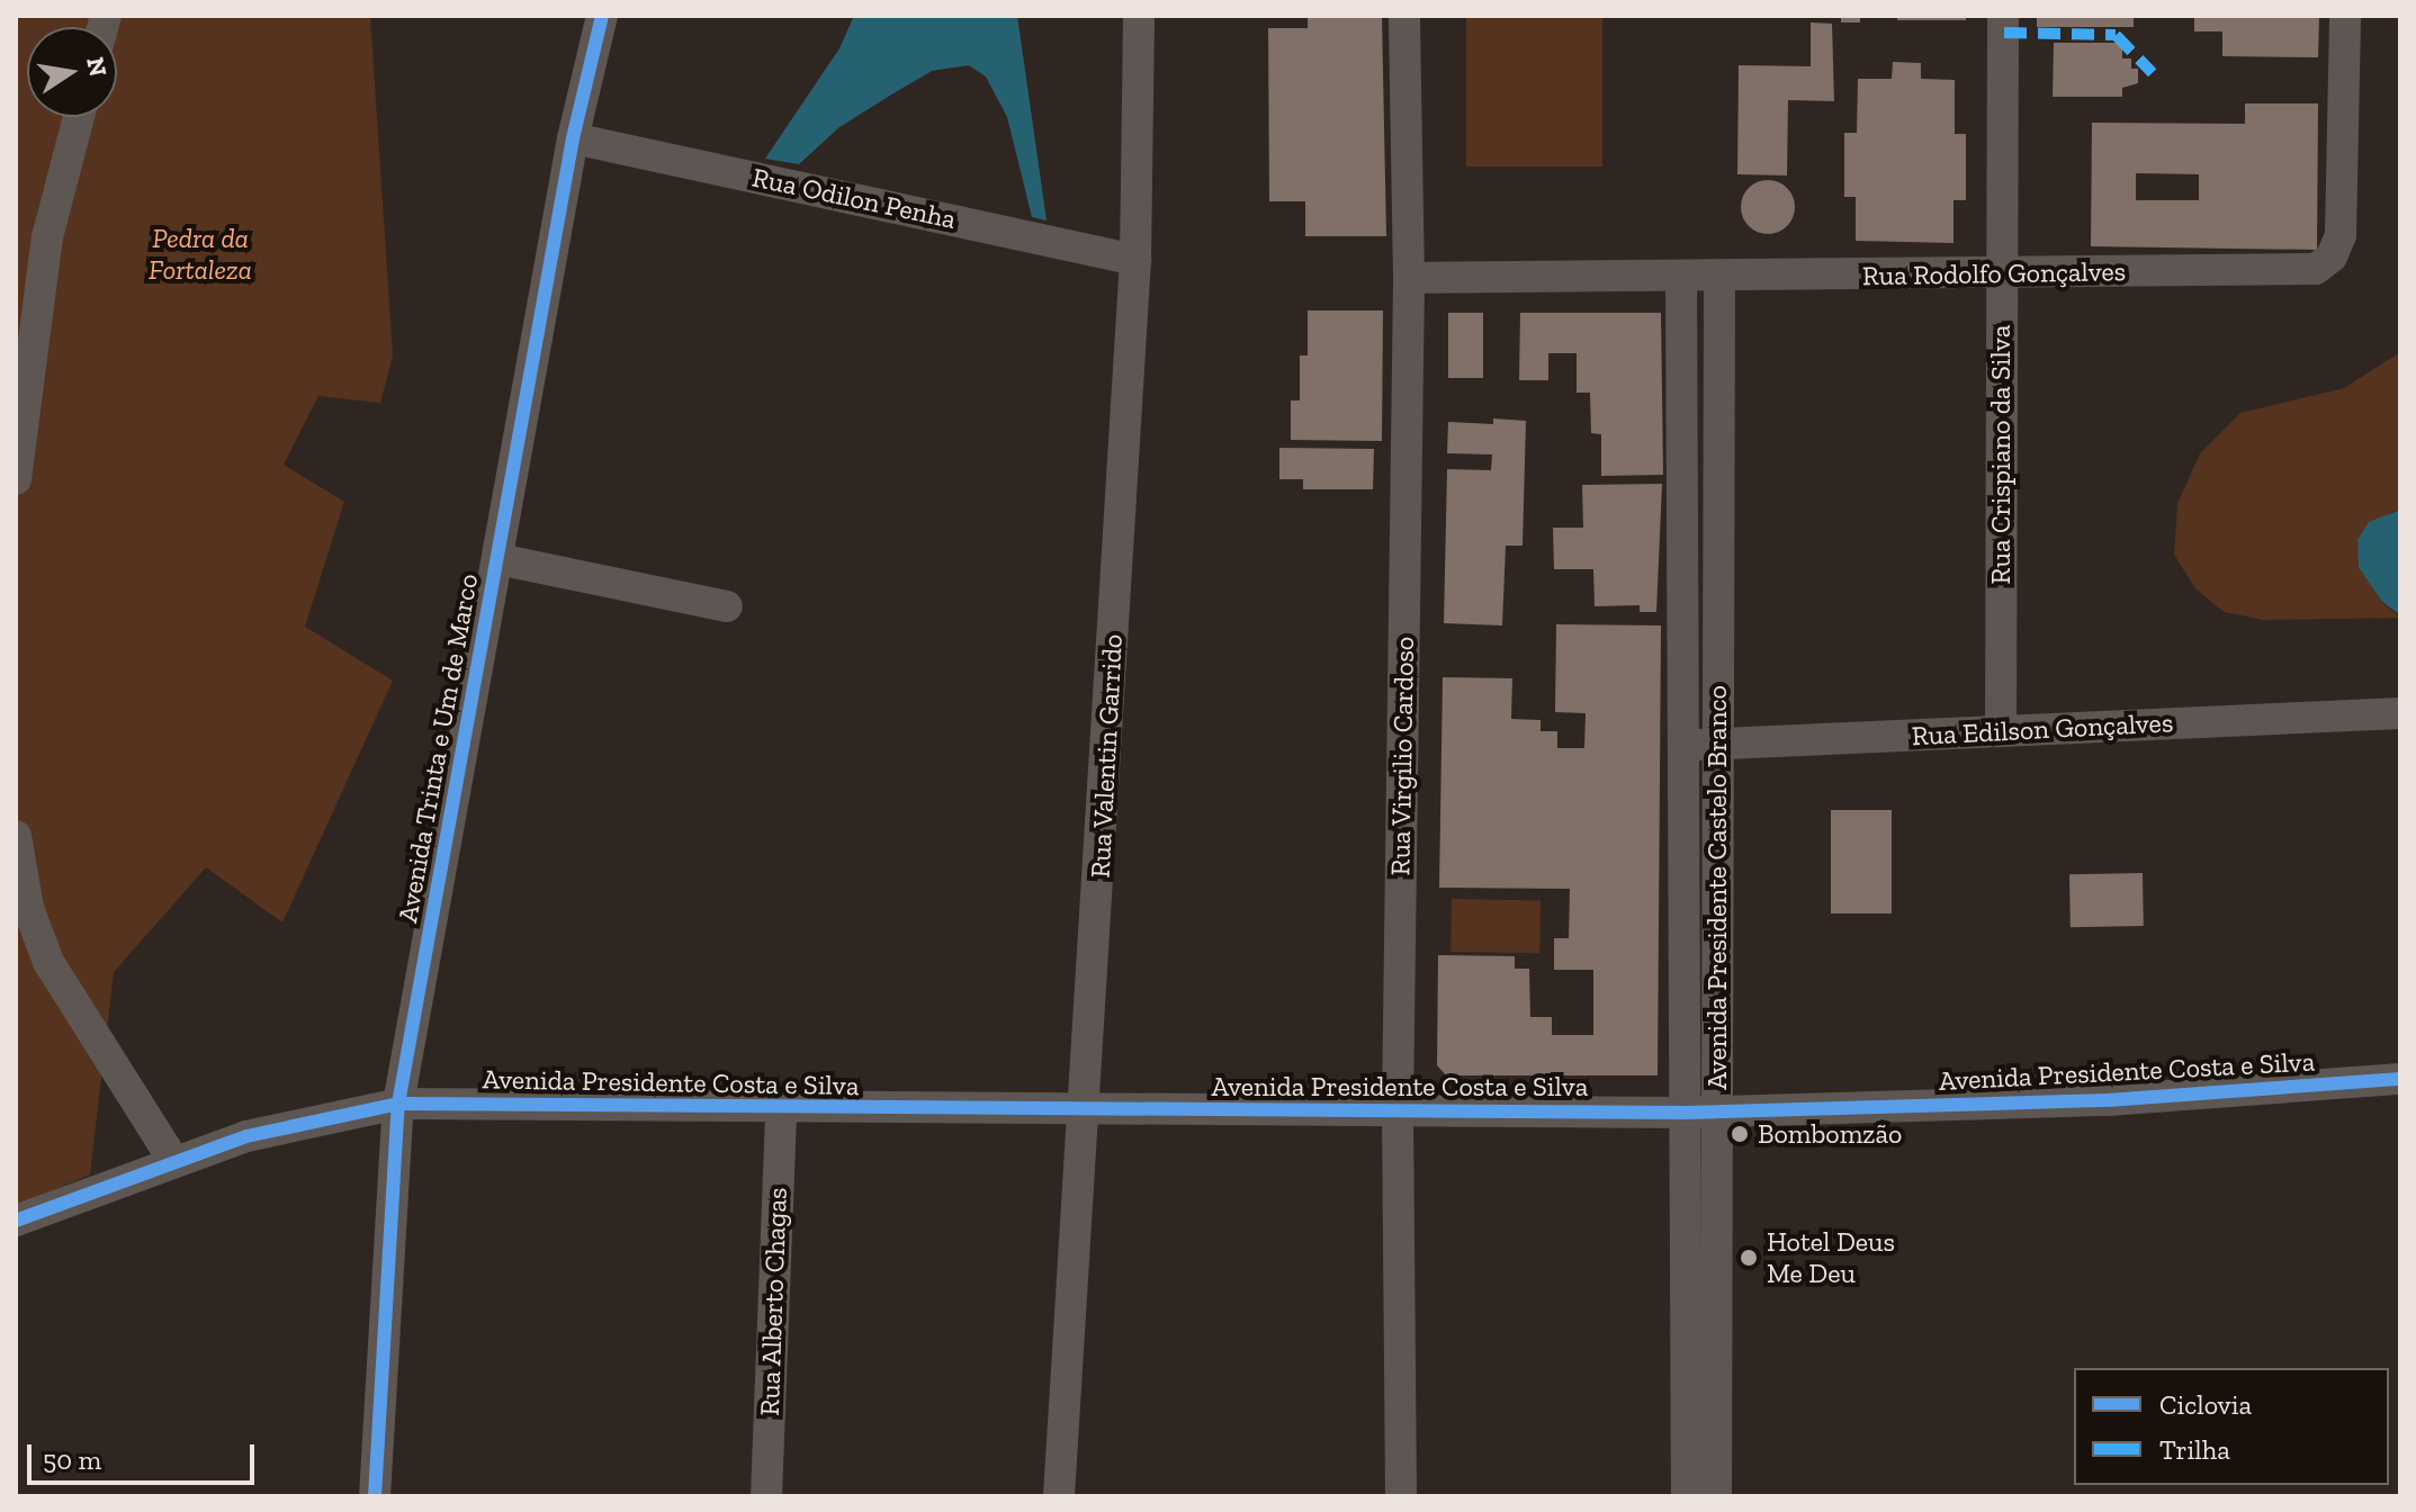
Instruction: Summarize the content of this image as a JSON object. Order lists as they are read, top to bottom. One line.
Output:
{"streets":{"street":["Rua Odilon Penha","Rua Rodolfo Gonçalves","Rua Crispiano da Silva","Rua Edilson Gonçalves","Avenida Trinta e Um de Marco","Rua Valentin Garrido","Rua Virgilio Cardoso","Avenida Presidente Castelo Branco","Avenida Presidente Costa e Silva","Rua Alberto Chagas"]},"crossings":[["Rua Odilon Penha","Avenida Trinta e Um de Marco"],["Rua Odilon Penha","Rua Valentin Garrido"],["Rua Rodolfo Gonçalves","Rua Crispiano da Silva"],["Rua Rodolfo Gonçalves","Rua Virgilio Cardoso"],["Rua Rodolfo Gonçalves","Avenida Presidente Castelo Branco"],["Rua Crispiano da Silva","Rua Edilson Gonçalves"],["Rua Edilson Gonçalves","Avenida Presidente Castelo Branco"],["Avenida Trinta e Um de Marco","Avenida Presidente Costa e Silva"],["Rua Valentin Garrido","Avenida Presidente Costa e Silva"],["Rua Virgilio Cardoso","Avenida Presidente Costa e Silva"],["Avenida Presidente Castelo Branco","Avenida Presidente Costa e Silva"],["Avenida Presidente Costa e Silva","Rua Alberto Chagas"]],"parks":["Pedra da Fortaleza"],"places":["Bombomzão","Hotel Deus Me Deu"],"legend":["Ciclovia","Trilha"],"scale_bar":"50 m","north":"right"}
